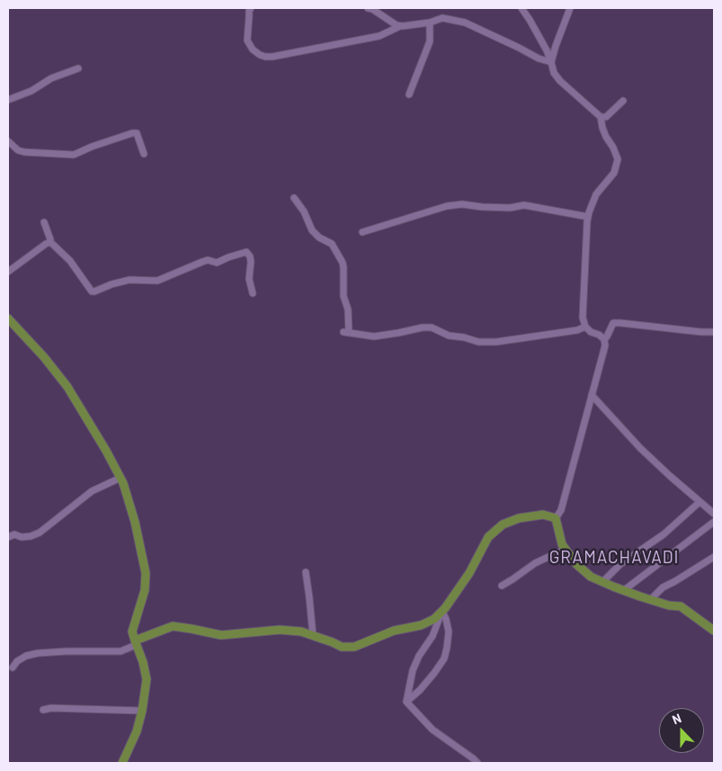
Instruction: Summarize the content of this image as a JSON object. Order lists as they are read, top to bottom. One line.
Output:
{"districts":["GRAMACHAVADI"],"north":"top"}
